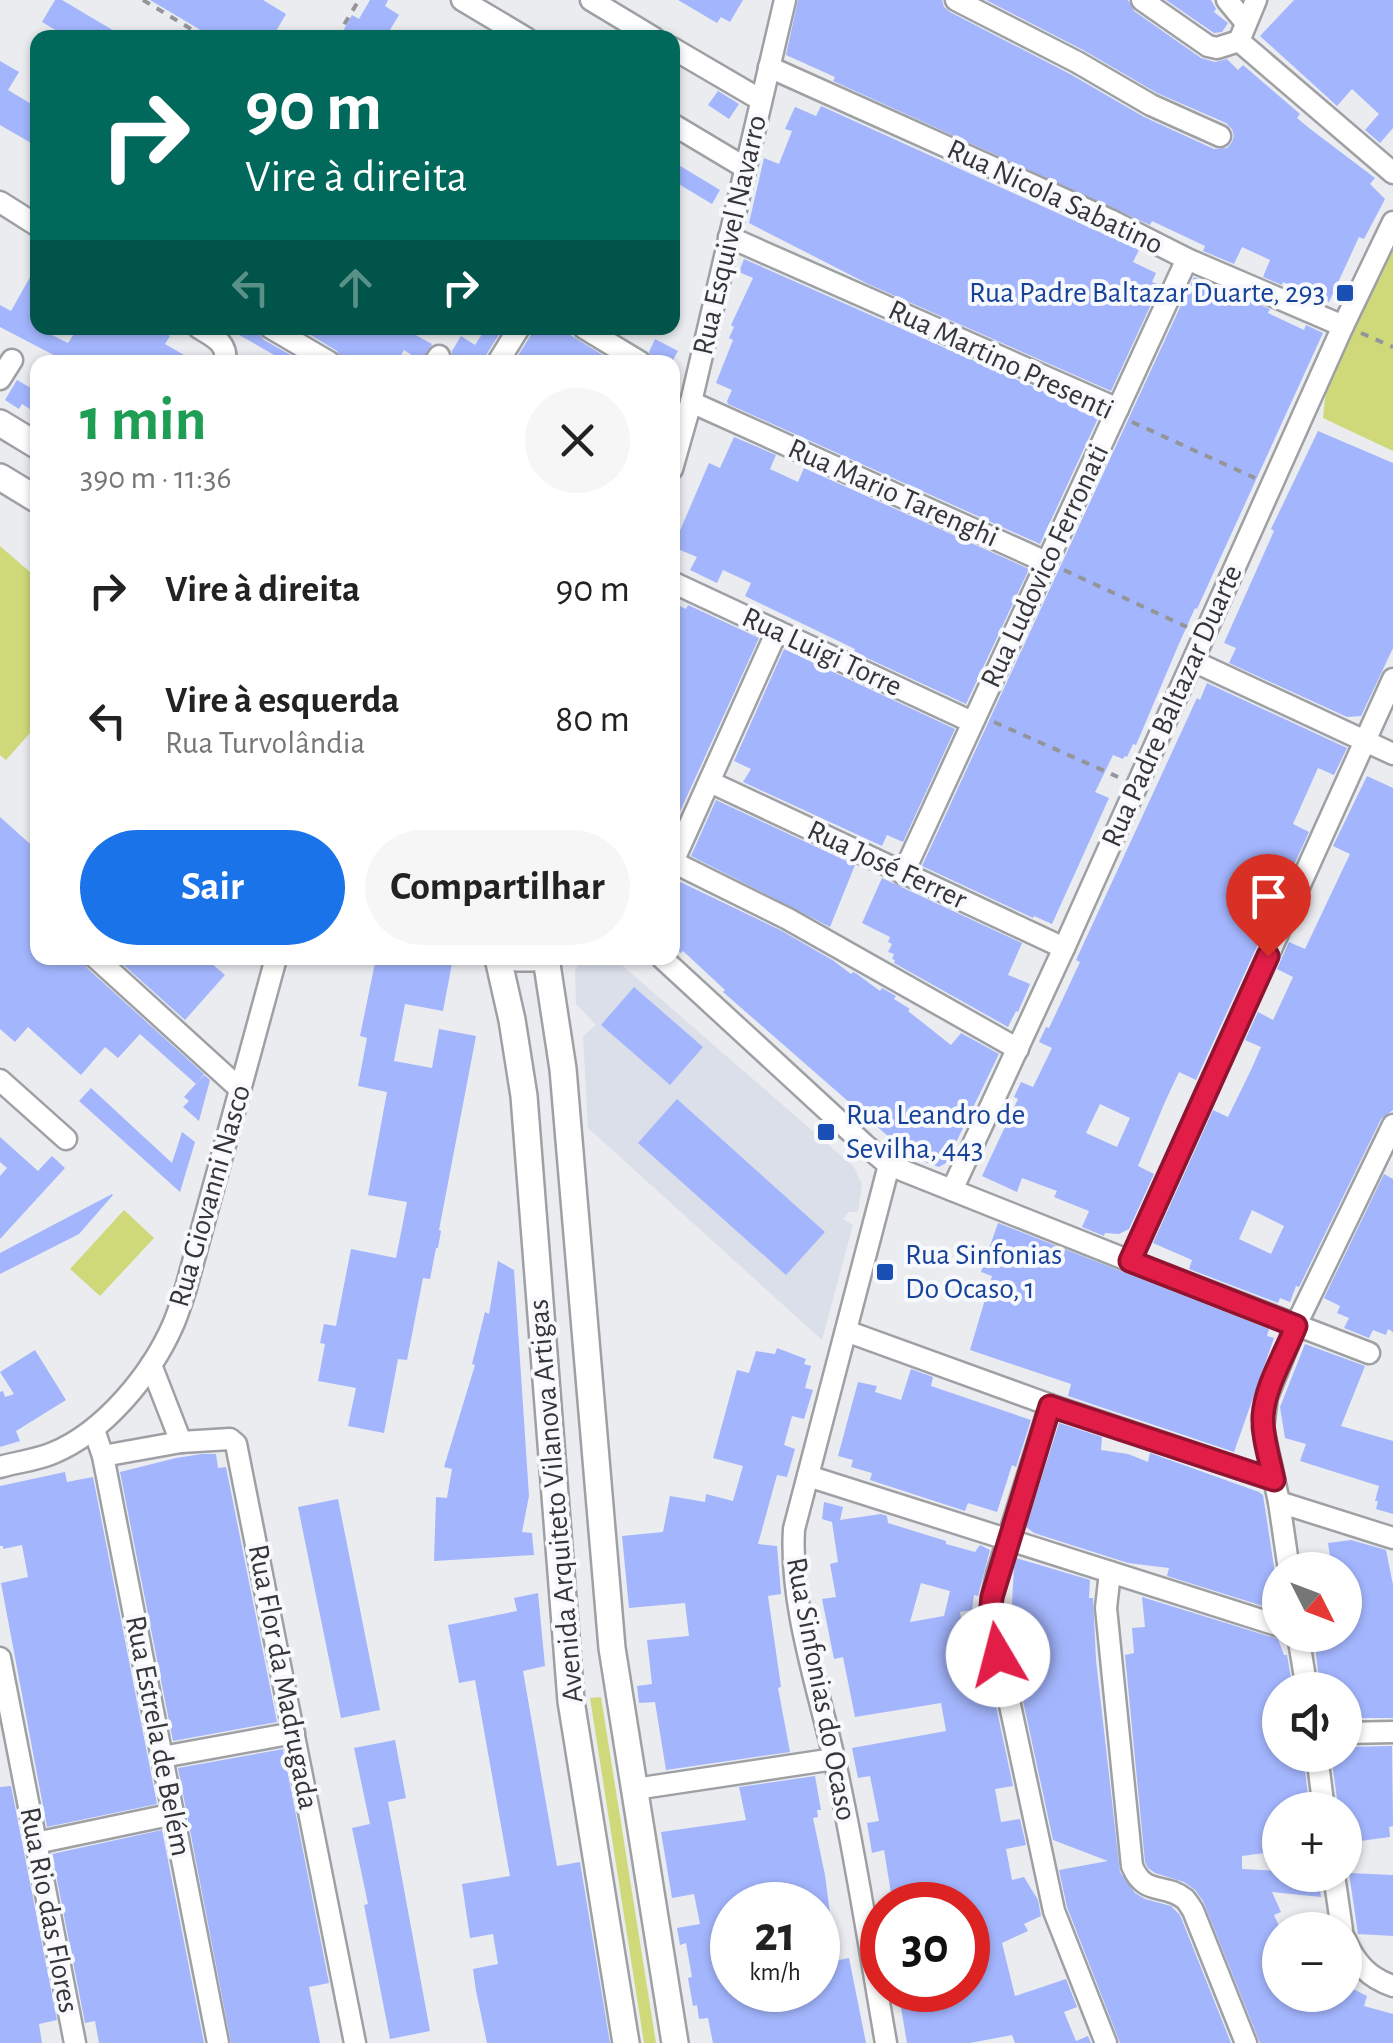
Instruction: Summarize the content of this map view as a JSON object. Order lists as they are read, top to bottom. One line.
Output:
{"streets":{"main road":["Avenida Arquiteto Vilanova Artigas"],"street":["Rua Nicola Sabatino","Rua Esquivel Navarro","Rua Martino Presenti","Rua Mario Tarenghi","Rua Ludovico Ferronati","Rua Luigi Torre","Rua Padre Baltazar Duarte","Rua José Ferrer","Rua Giovanni Nasco","Rua Flor da Madrugada","Rua Sinfonias do Ocaso","Rua Estrela de Belém","Rua Rio das Flores"]},"crossings":[["Rua Nicola Sabatino","Rua Esquivel Navarro"],["Rua Nicola Sabatino","Rua Ludovico Ferronati"],["Rua Nicola Sabatino","Rua Padre Baltazar Duarte"],["Rua Esquivel Navarro","Rua Martino Presenti"],["Rua Esquivel Navarro","Rua Mario Tarenghi"],["Rua Martino Presenti","Rua Ludovico Ferronati"],["Rua Martino Presenti","Rua Padre Baltazar Duarte"],["Rua Mario Tarenghi","Rua Ludovico Ferronati"],["Rua Ludovico Ferronati","Rua Luigi Torre"],["Rua Ludovico Ferronati","Rua José Ferrer"],["Rua Padre Baltazar Duarte","Rua José Ferrer"],["Rua Giovanni Nasco","Rua Estrela de Belém"],["Rua Flor da Madrugada","Rua Estrela de Belém"]],"places":{"transit":["Rua Padre Baltazar Duarte, 293","Rua Leandro de Sevilha, 443","Rua Sinfonias Do Ocaso, 1"]},"north":"bottom right","page":{"turn":["90 m","Vire à direita"],"heading":["1 min","390 m · 11:36"],"list":[{"name":"Vire à direita","value":"90 m"},{"name":"Vire à esquerda","note":"Rua Turvolândia","value":"80 m"}],"buttons":["Sair","Compartilhar"],"map_buttons":["+","−"],"speed":"21 km/h","limit":"30"}}
